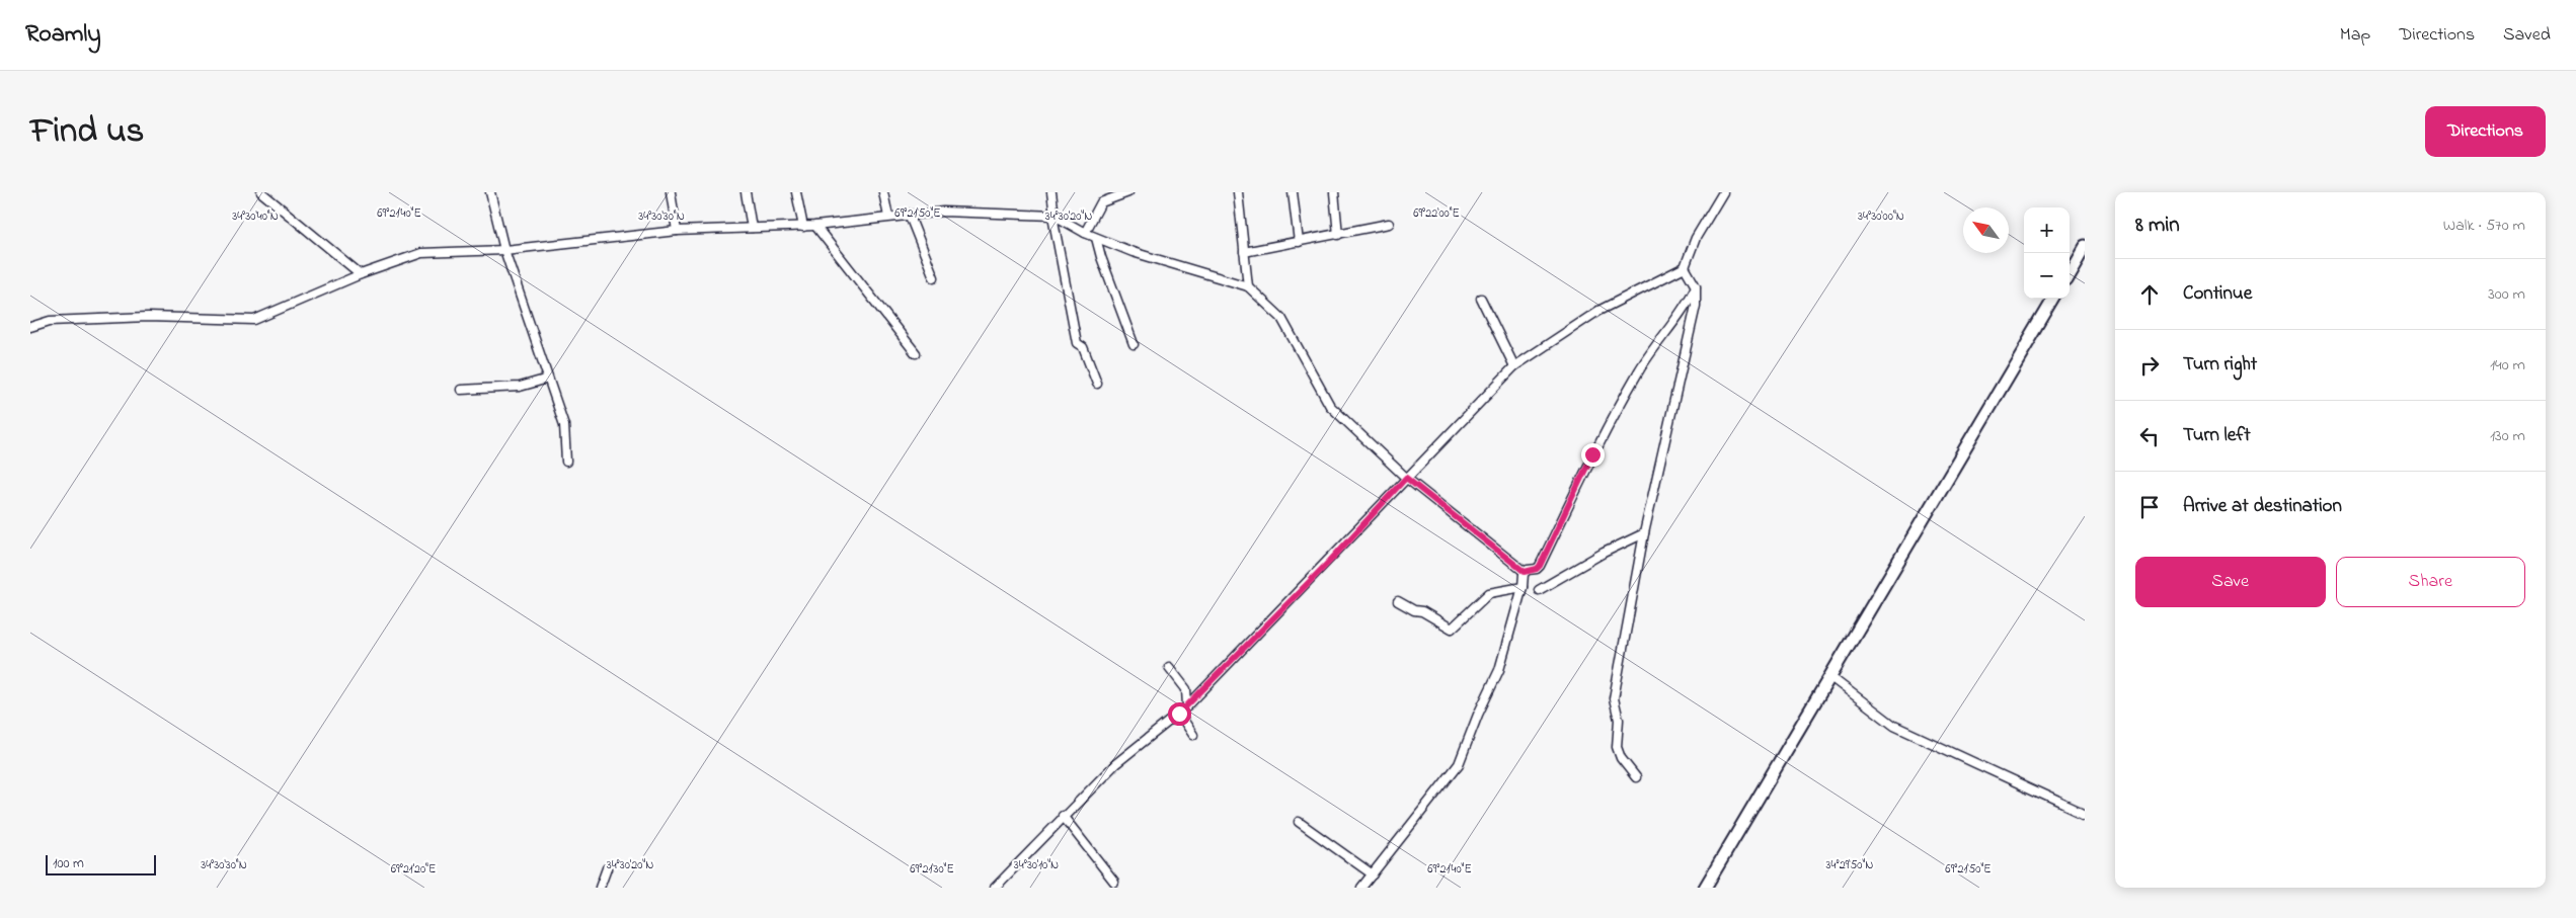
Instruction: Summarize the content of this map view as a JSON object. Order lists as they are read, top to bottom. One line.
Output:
{"scale_bar":"100 m","north":"top left","page":{"header":"Roamly","nav":["Map","Directions","Saved"],"title":"Find us","buttons":["Directions",["Save","Share"]],"heading":["8 min","Walk · 570 m"],"map_buttons":["+","−"],"list":[["Continue","300 m"],["Turn right","140 m"],["Turn left","130 m"],"Arrive at destination"],"scale":"100 m"},"coordinates":["69°21'50\"E","69°21'40\"E","69°22'00\"E","34°30'40\"N","34°30'30\"N","34°30'20\"N","34°30'00\"N","34°30'10\"N","34°29'50\"N","69°21'20\"E","69°21'30\"E"]}
